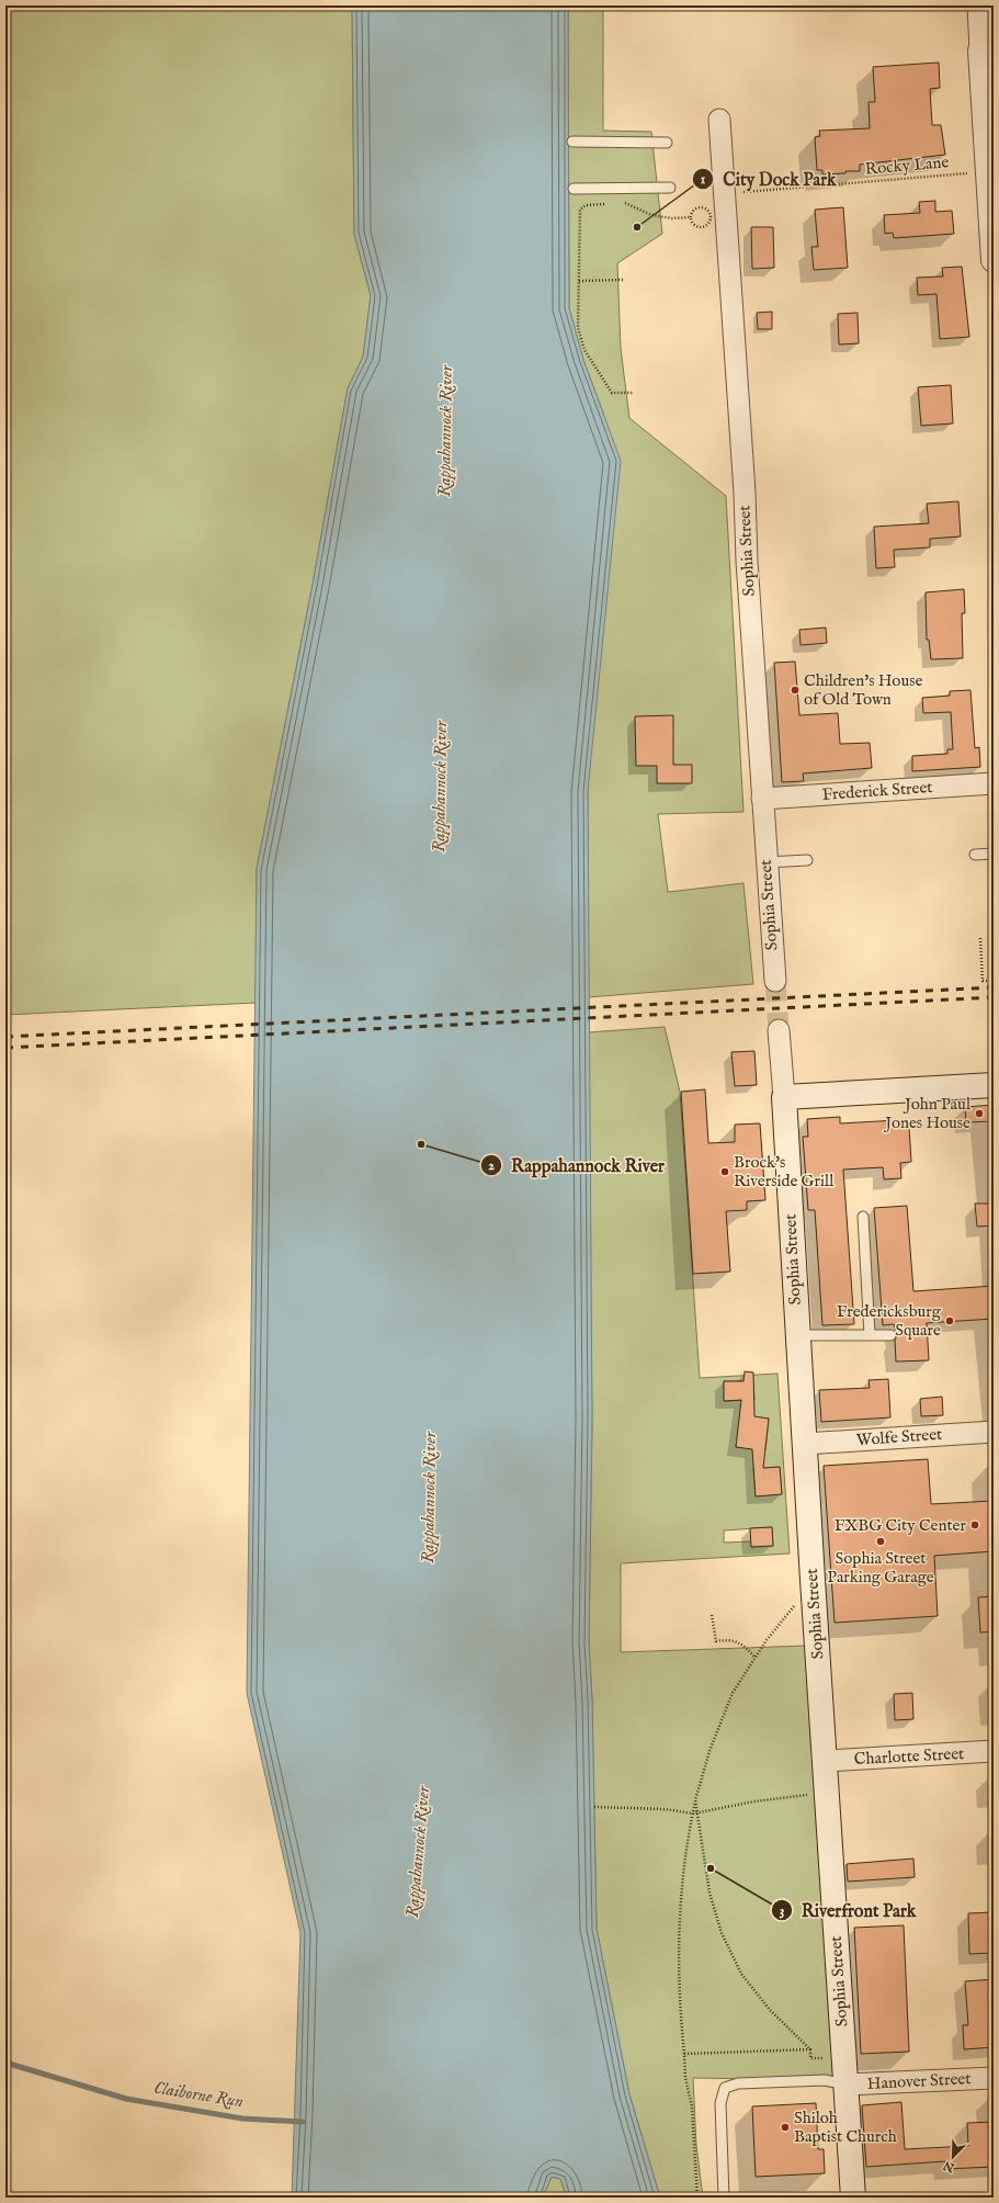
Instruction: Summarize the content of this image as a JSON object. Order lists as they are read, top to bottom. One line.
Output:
{"streets":{"main road":["Sophia Street"],"street":["Frederick Street","Wolfe Street","Charlotte Street","Hanover Street"],"path":["Rocky Lane"]},"crossings":[["Rocky Lane","Sophia Street"],["Sophia Street","Frederick Street"],["Sophia Street","Wolfe Street"],["Sophia Street","Charlotte Street"],["Sophia Street","Hanover Street"]],"water":["Rappahannock River","Claiborne Run"],"places":["City Dock Park","Children's House of Old Town","John Paul Jones House","Rappahannock River","Brock's Riverside Grill","Fredericksburg Square","FXBG City Center","Sophia Street Parking Garage","Riverfront Park","Shiloh Baptist Church"],"north":"bottom left"}
